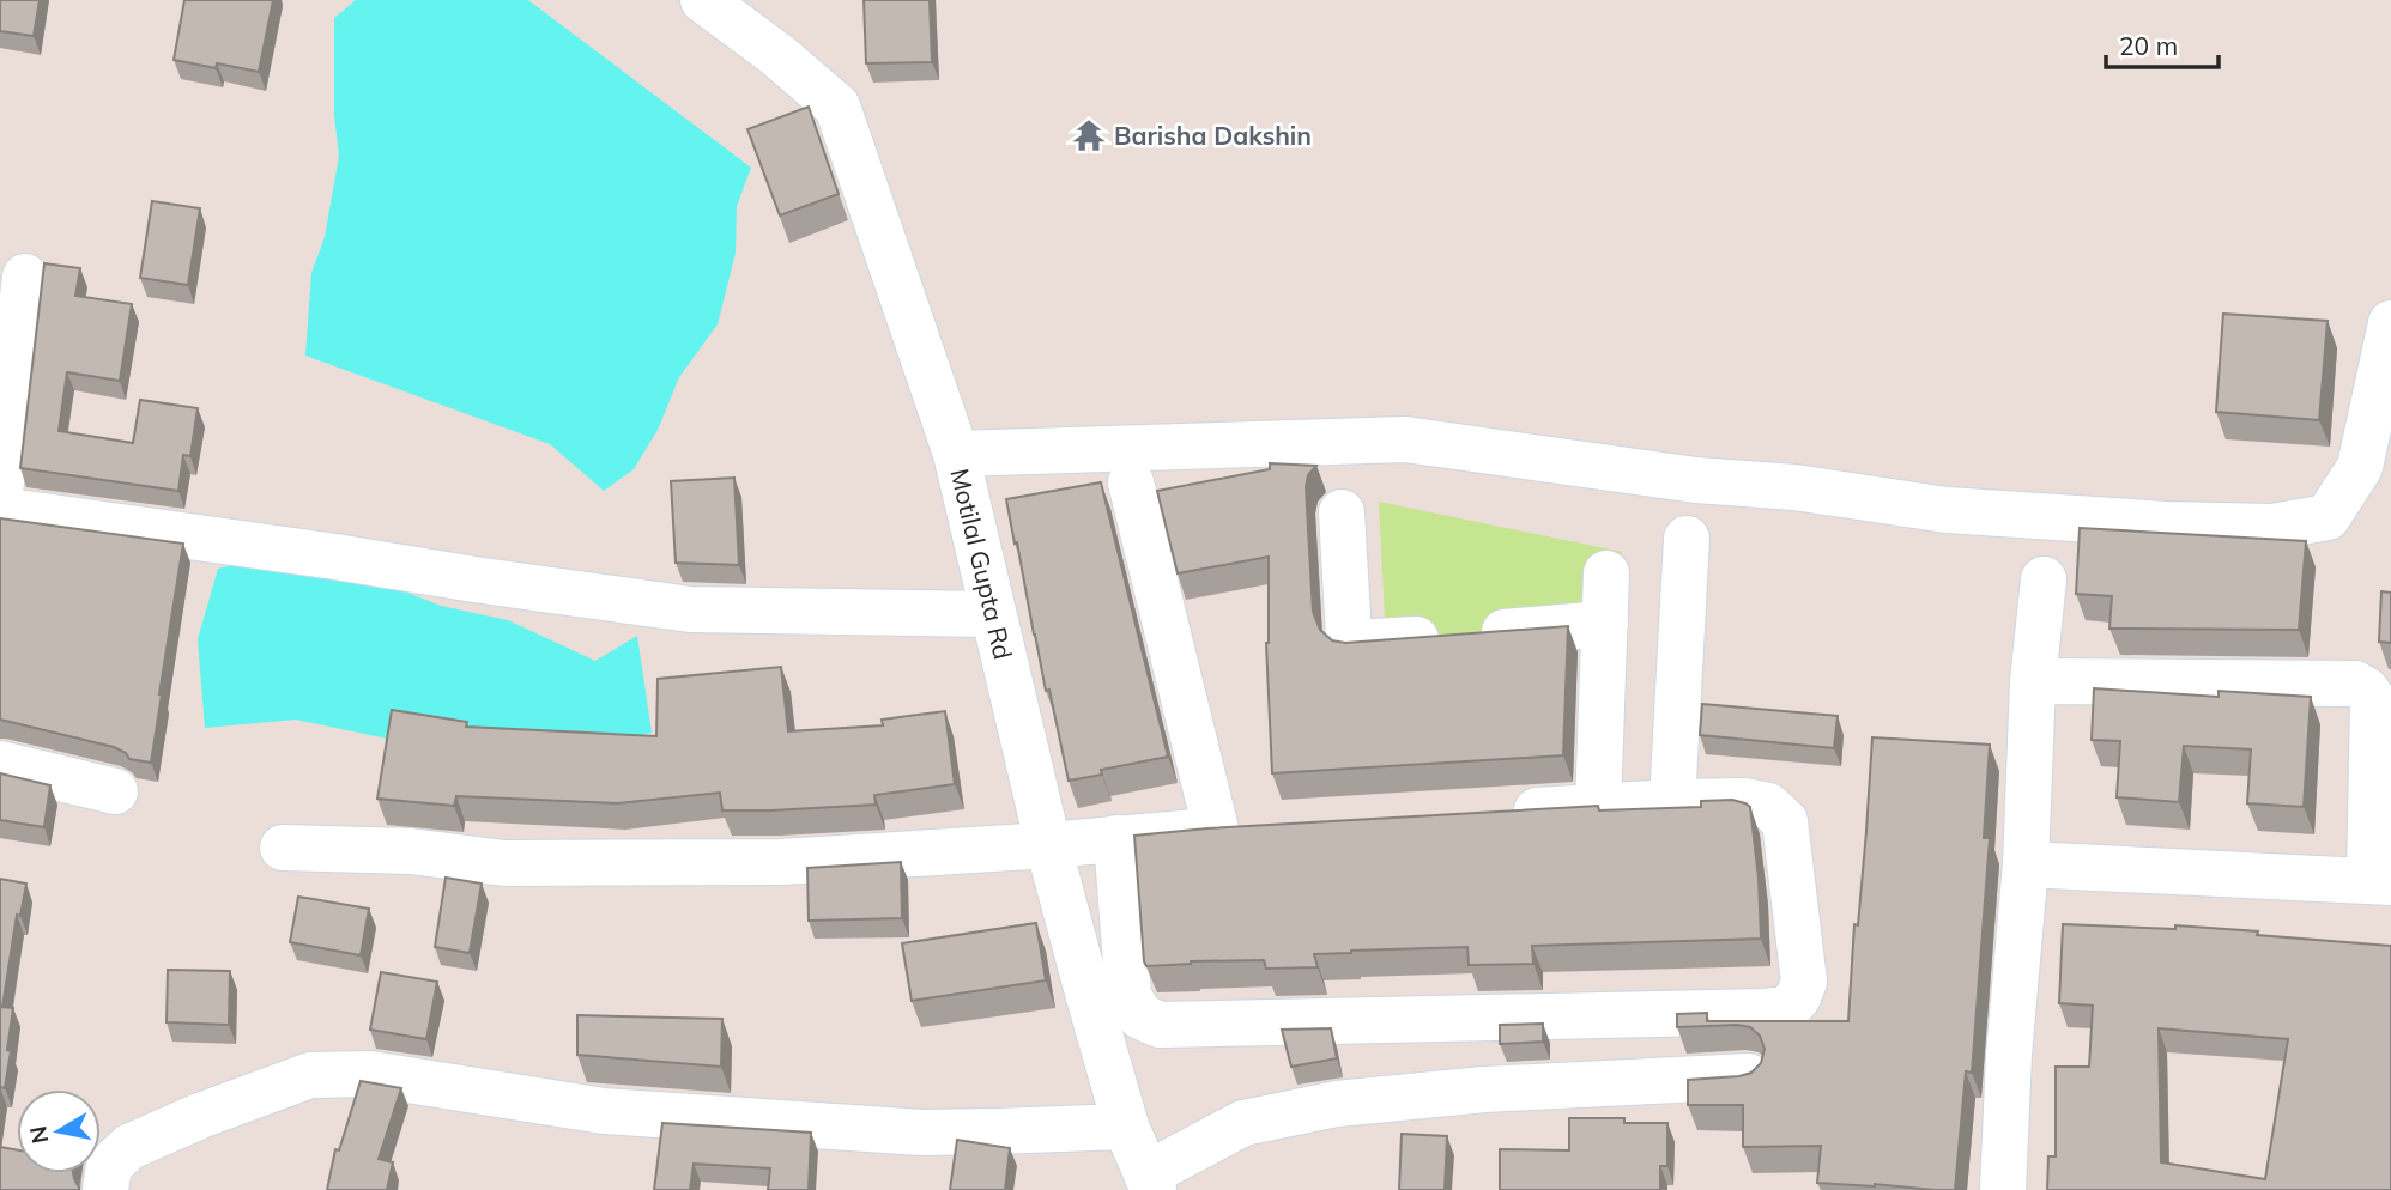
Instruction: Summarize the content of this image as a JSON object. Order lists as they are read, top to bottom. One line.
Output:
{"streets":{"street":["Motilal Gupta Rd"]},"places":{"temple":["Barisha Dakshin"]},"scale_bar":"20 m","north":"left"}
